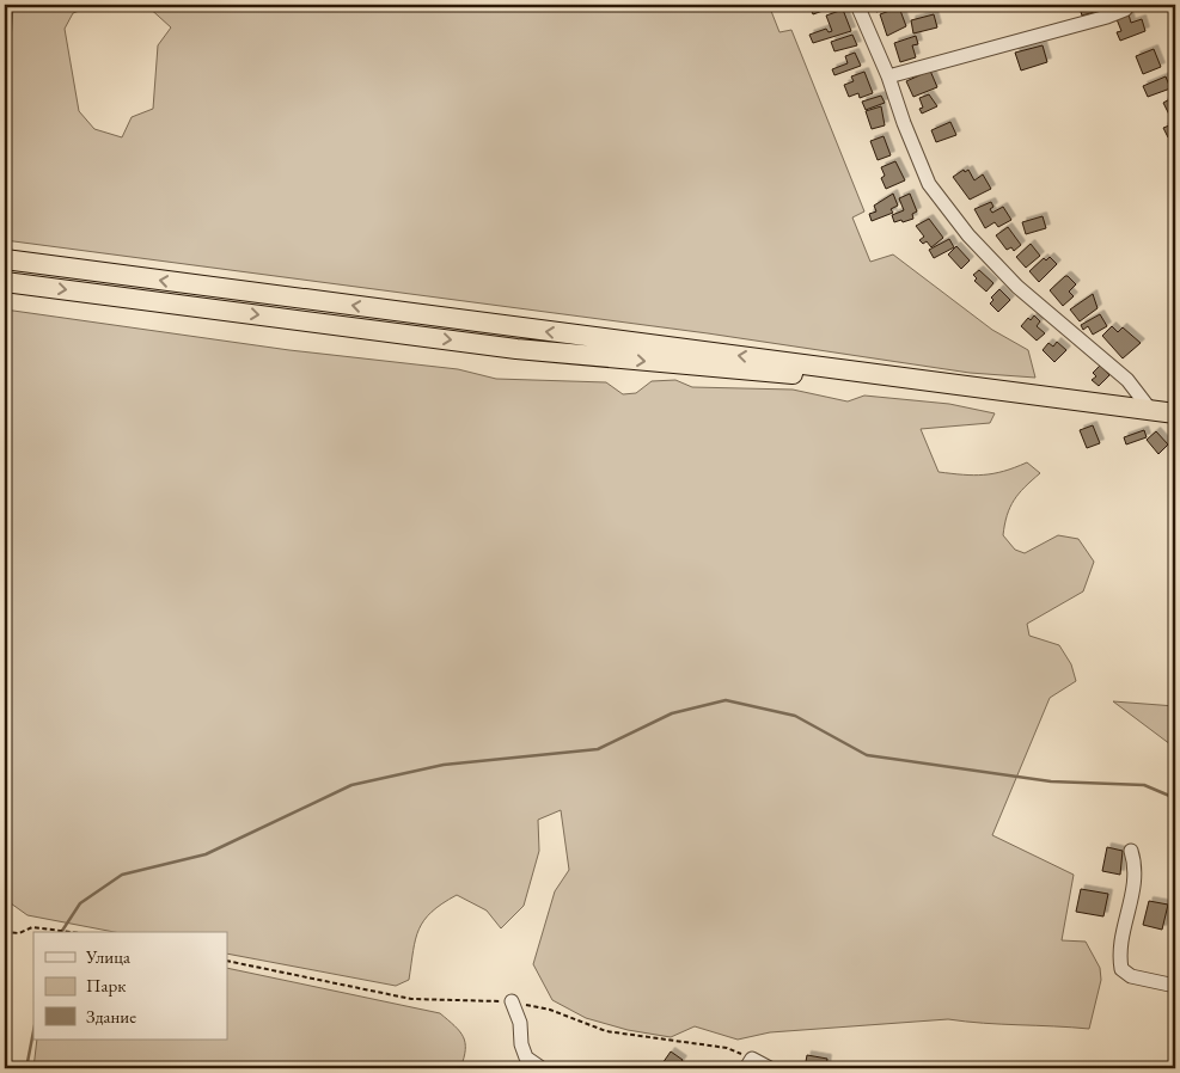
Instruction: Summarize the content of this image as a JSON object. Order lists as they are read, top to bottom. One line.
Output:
{"legend":["Улица","Парк","Здание"]}
